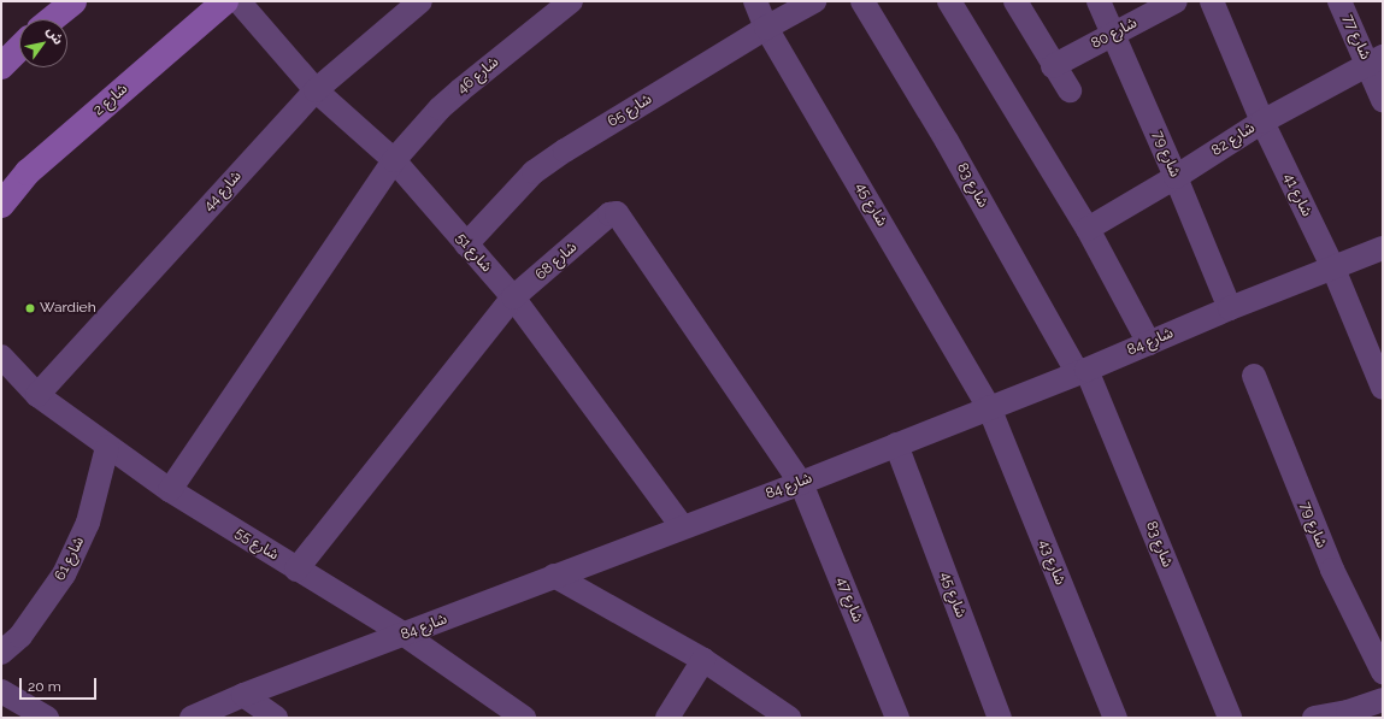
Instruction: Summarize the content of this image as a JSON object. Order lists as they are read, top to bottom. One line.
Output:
{"streets":{"main road":["شارع 2"],"street":["شارع 80","شارع 77","شارع 46","شارع 65","شارع 82","شارع 79","شارع 83","شارع 44","شارع 41","شارع 45","شارع 51","شارع 68","شارع 84","شارع 55","شارع 61","شارع 43","شارع 47"]},"crossings":[["شارع 80","شارع 79"],["شارع 77","شارع 82"],["شارع 46","شارع 51"],["شارع 46","شارع 55"],["شارع 65","شارع 45"],["شارع 65","شارع 51"],["شارع 82","شارع 79"],["شارع 82","شارع 41"],["شارع 79","شارع 84"],["شارع 83","شارع 84"],["شارع 44","شارع 51"],["شارع 44","شارع 55"],["شارع 41","شارع 84"],["شارع 45","شارع 84"],["شارع 45","شارع 43"],["شارع 51","شارع 68"],["شارع 51","شارع 84"],["شارع 68","شارع 84"],["شارع 68","شارع 55"],["شارع 68","شارع 47"],["شارع 84","شارع 55"],["شارع 84","شارع 43"],["شارع 84","شارع 47"],["شارع 55","شارع 61"]],"places":["Wardieh"],"scale_bar":"20 m","north":"top right"}
